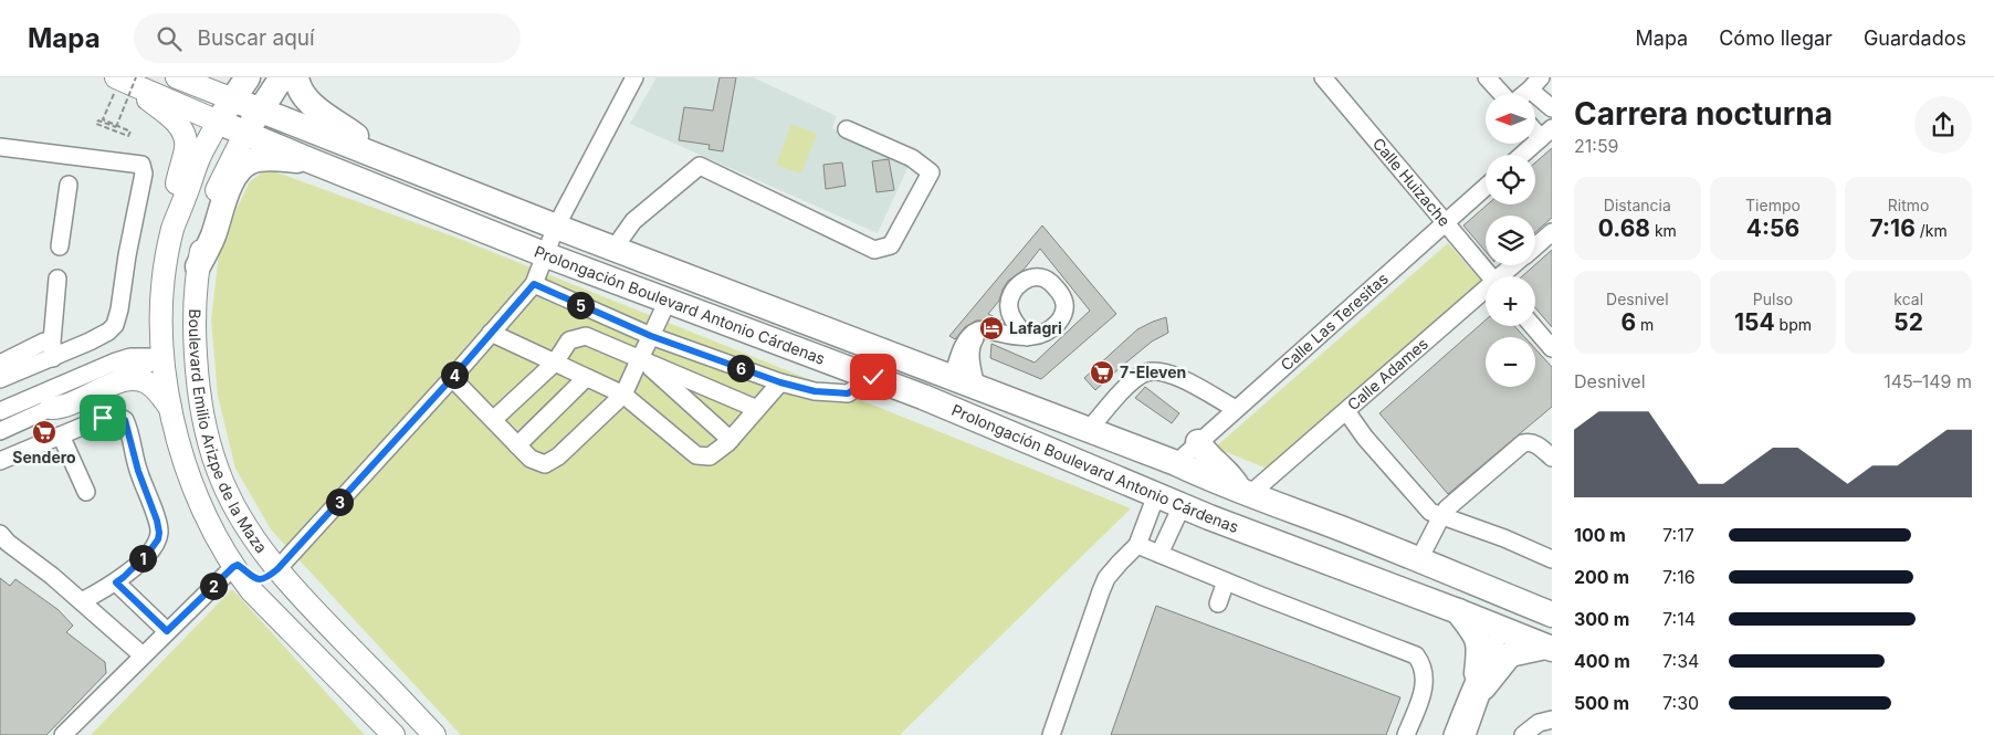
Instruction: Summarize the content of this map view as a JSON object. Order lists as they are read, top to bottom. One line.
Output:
{"streets":{"highway":["Prolongación Boulevard Antonio Cárdenas","Boulevard Emilio Arizpe de la Maza"],"street":["Calle Huizache","Calle Las Teresitas","Calle Adames"]},"crossings":[["Calle Huizache","Calle Las Teresitas"],["Prolongación Boulevard Antonio Cárdenas","Calle Las Teresitas"],["Prolongación Boulevard Antonio Cárdenas","Calle Adames"],["Prolongación Boulevard Antonio Cárdenas","Boulevard Emilio Arizpe de la Maza"]],"places":{"hotel":["Lafagri"],"supermarket":["7-Eleven","Sendero"]},"north":"left","page":{"header":"Mapa","search":"Buscar aquí","nav":["Mapa","Cómo llegar","Guardados"],"heading":["Carrera nocturna","21:59"],"map_buttons":["+","−"],"stats":[["Distancia","0.68 km"],["Tiempo","4:56"],["Ritmo","7:16 /km"],["Desnivel","6 m"],["Pulso","154 bpm"],["kcal","52"]],"pins":["5","6","4","3","1","2"],"chart":["Desnivel","145–149 m"],"list":[{"name":"100 m","note":"7:17"},{"name":"200 m","note":"7:16"},{"name":"300 m","note":"7:14"},{"name":"400 m","note":"7:34"},{"name":"500 m","note":"7:30"}]}}
